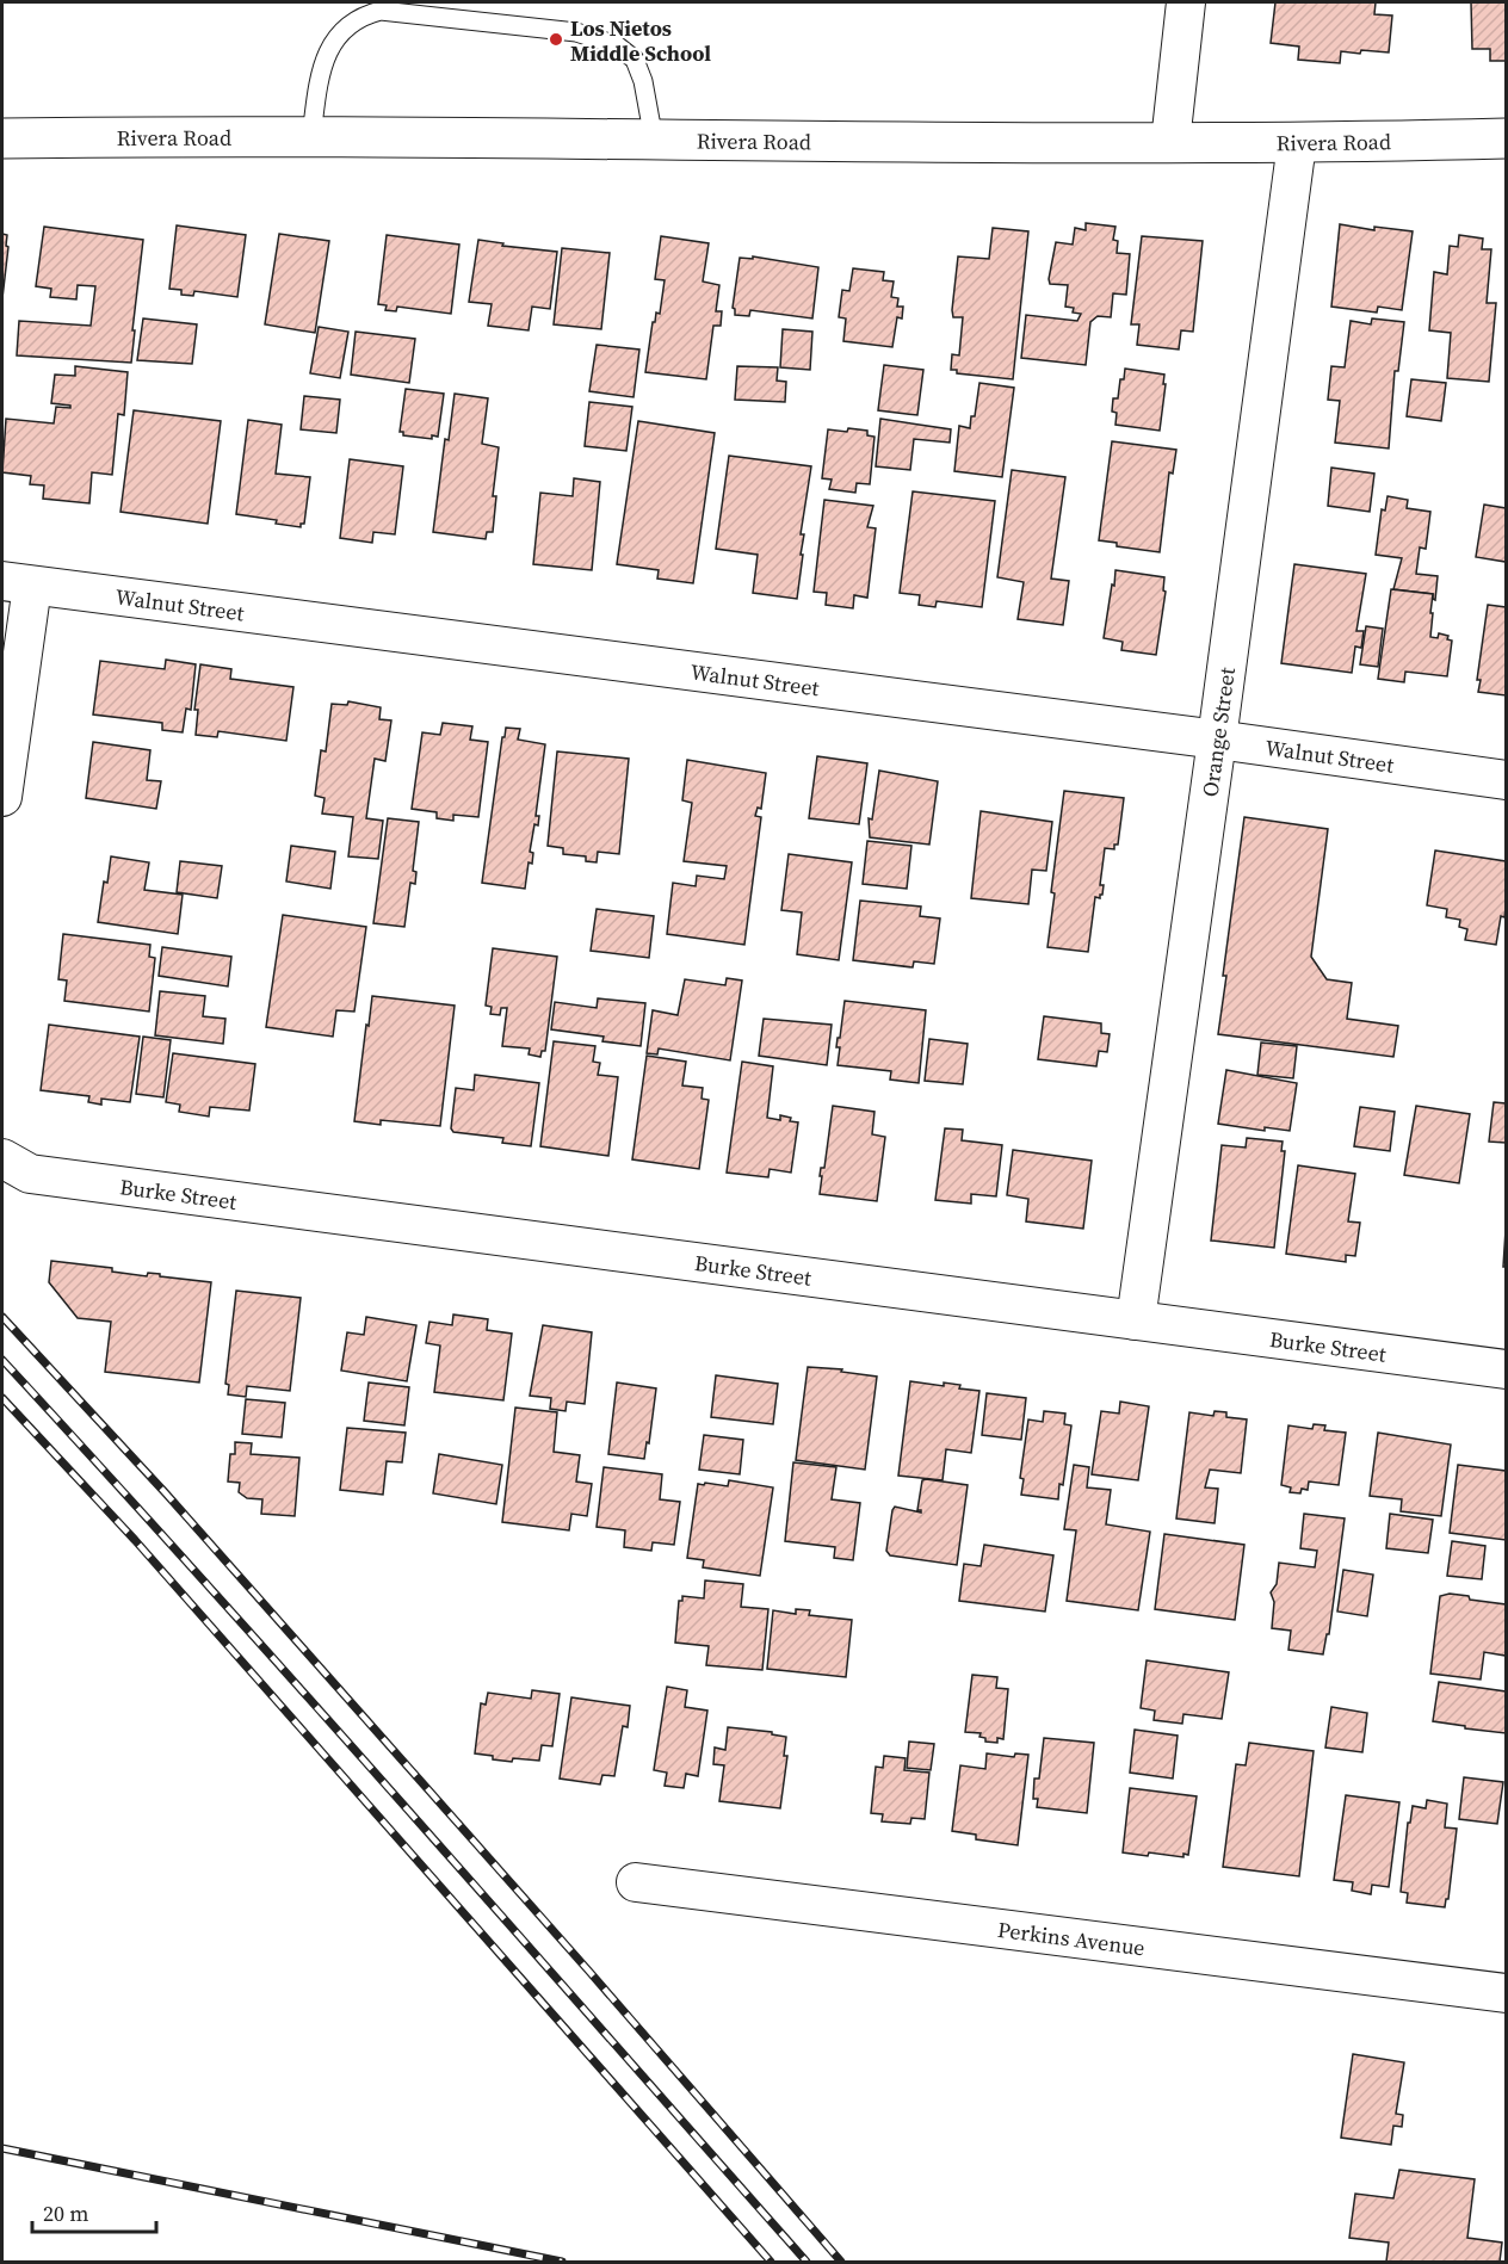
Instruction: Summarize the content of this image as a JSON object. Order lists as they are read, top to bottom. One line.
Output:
{"streets":{"street":["Rivera Road","Walnut Street","Orange Street","Burke Street","Perkins Avenue"]},"crossings":[["Rivera Road","Orange Street"],["Walnut Street","Orange Street"],["Orange Street","Burke Street"]],"places":["Los Nietos Middle School"],"scale_bar":"20 m"}
